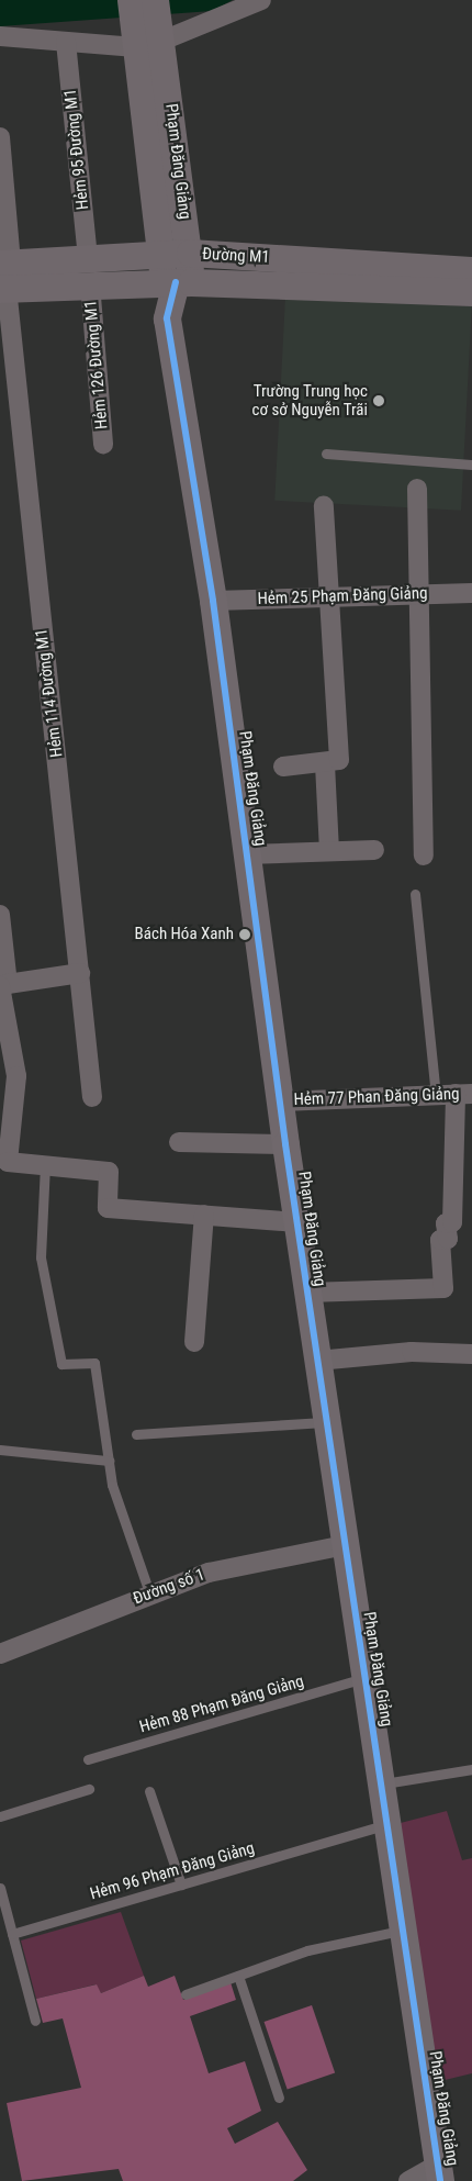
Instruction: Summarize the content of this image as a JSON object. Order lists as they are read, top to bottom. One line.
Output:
{"streets":{"street":["Hẻm 95 Đường M1","Phạm Đăng Giảng","Đường M1","Hẻm 126 Đường M1","Hẻm 25 Phạm Đăng Giảng","Hẻm 114 Đường M1","Hẻm 77 Phan Đăng Giảng","Đường số 1"],"lane":["Hẻm 88 Phạm Đăng Giảng","Hẻm 96 Phạm Đăng Giảng"]},"crossings":[["Hẻm 95 Đường M1","Đường M1"],["Hẻm 95 Đường M1","Hẻm 126 Đường M1"],["Phạm Đăng Giảng","Đường M1"],["Phạm Đăng Giảng","Hẻm 25 Phạm Đăng Giảng"],["Phạm Đăng Giảng","Hẻm 77 Phan Đăng Giảng"],["Phạm Đăng Giảng","Đường số 1"],["Phạm Đăng Giảng","Hẻm 88 Phạm Đăng Giảng"],["Phạm Đăng Giảng","Hẻm 96 Phạm Đăng Giảng"],["Đường M1","Hẻm 126 Đường M1"],["Đường M1","Hẻm 114 Đường M1"]],"places":["Trường Trung học cơ sở Nguyễn Trãi","Bách Hóa Xanh"]}
